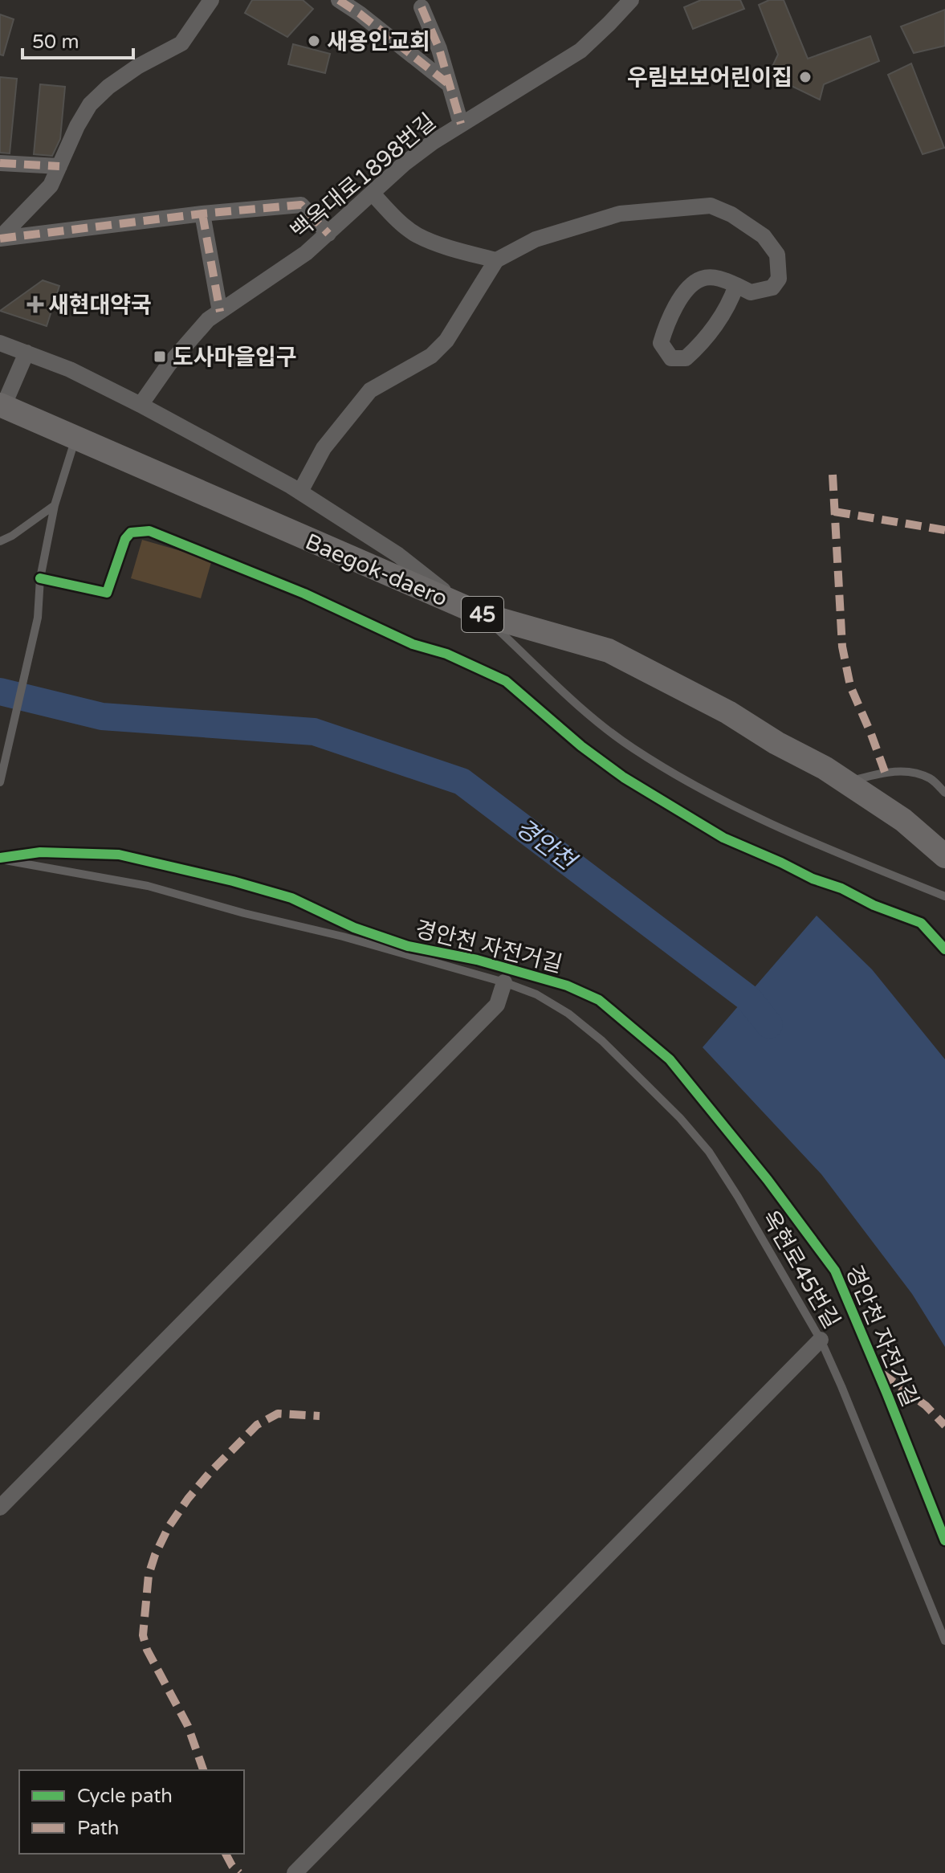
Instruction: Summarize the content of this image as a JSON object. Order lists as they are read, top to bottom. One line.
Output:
{"streets":{"main road":["Baegok-daero","45"],"street":["백옥대로1898번길"],"lane":["옥현로45번길"],"cycle path":["경안천 자전거길"]},"water":["경안천"],"places":{"other":["새용인교회","우림보보어린이집"],"health":["새현대약국"],"transit":["도사마을입구"]},"legend":["Cycle path","Path"],"scale_bar":"50 m"}
